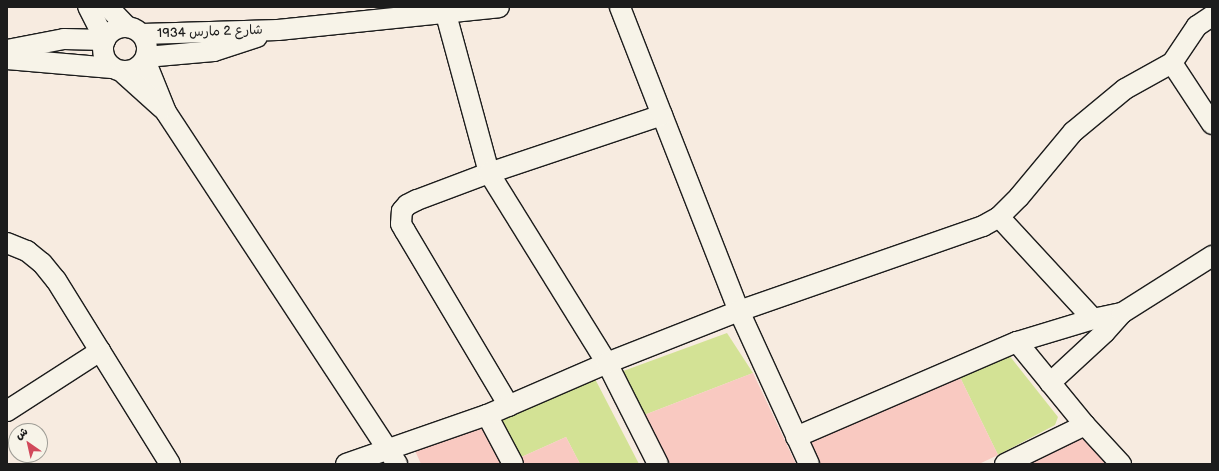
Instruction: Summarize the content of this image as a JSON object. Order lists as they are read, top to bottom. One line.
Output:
{"streets":{"street":["شارع 2 مارس 1934"]},"north":"top left"}
